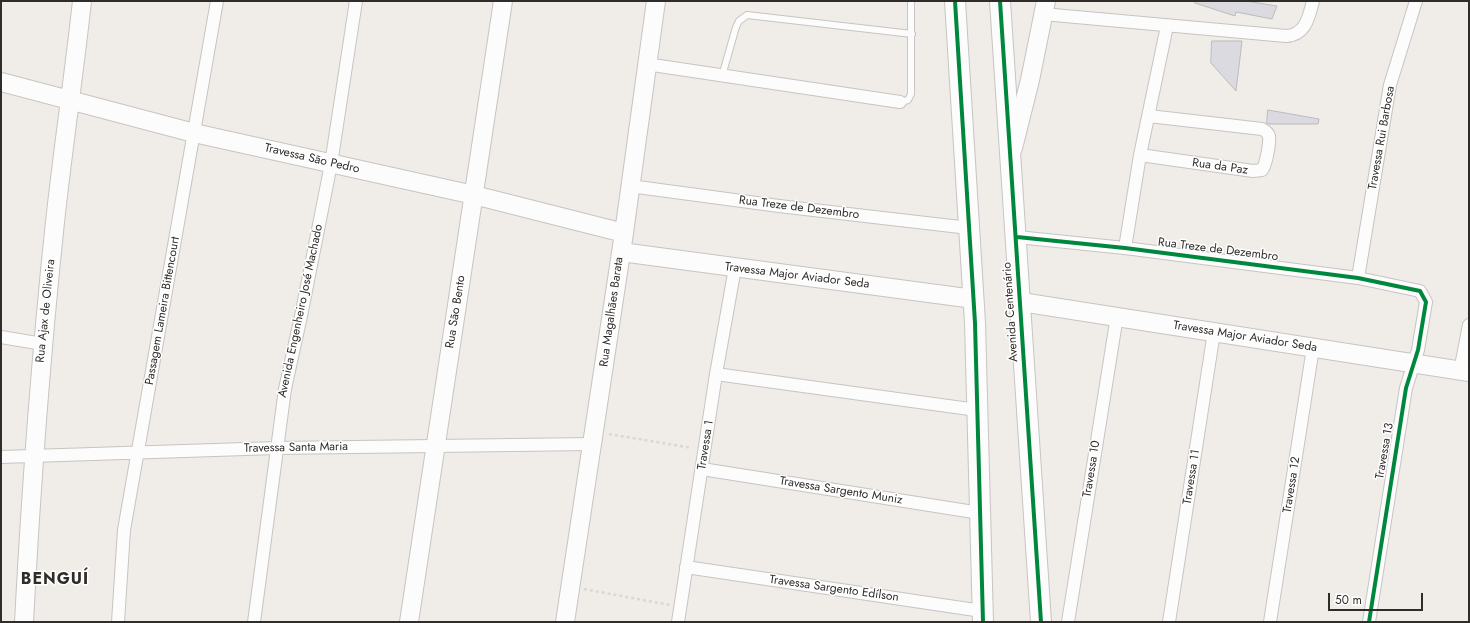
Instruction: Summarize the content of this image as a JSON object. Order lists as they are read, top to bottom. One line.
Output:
{"streets":{"main road":["Avenida Centenário"],"street":["Travessa Rui Barbosa","Travessa São Pedro","Rua da Paz","Rua Treze de Dezembro","Travessa Major Aviador Seda","Rua Ajax de Oliveira","Passagem Lameira Bittencourt","Avenida Engenheiro José Machado","Rua São Bento","Rua Magalhães Barata","Travessa 1","Travessa Santa Maria","Travessa 13","Travessa 10","Travessa 11","Travessa 12","Travessa Sargento Muniz","Travessa Sargento Edílson"]},"crossings":[["Travessa Rui Barbosa","Rua Treze de Dezembro"],["Travessa São Pedro","Rua Ajax de Oliveira"],["Travessa São Pedro","Passagem Lameira Bittencourt"],["Travessa São Pedro","Avenida Engenheiro José Machado"],["Travessa São Pedro","Rua São Bento"],["Travessa São Pedro","Rua Magalhães Barata"],["Rua Treze de Dezembro","Rua Magalhães Barata"],["Rua Treze de Dezembro","Avenida Centenário"],["Rua Treze de Dezembro","Travessa 13"],["Travessa Major Aviador Seda","Rua Magalhães Barata"],["Travessa Major Aviador Seda","Avenida Centenário"],["Travessa Major Aviador Seda","Travessa 1"],["Travessa Major Aviador Seda","Travessa 13"],["Travessa Major Aviador Seda","Travessa 10"],["Travessa Major Aviador Seda","Travessa 11"],["Travessa Major Aviador Seda","Travessa 12"],["Rua Ajax de Oliveira","Travessa Santa Maria"],["Passagem Lameira Bittencourt","Travessa Santa Maria"],["Avenida Engenheiro José Machado","Travessa Santa Maria"],["Rua São Bento","Travessa Santa Maria"],["Rua Magalhães Barata","Travessa Santa Maria"],["Travessa 1","Travessa Sargento Muniz"],["Travessa 1","Travessa Sargento Edílson"]],"districts":["BENGUÍ"],"scale_bar":"50 m"}
